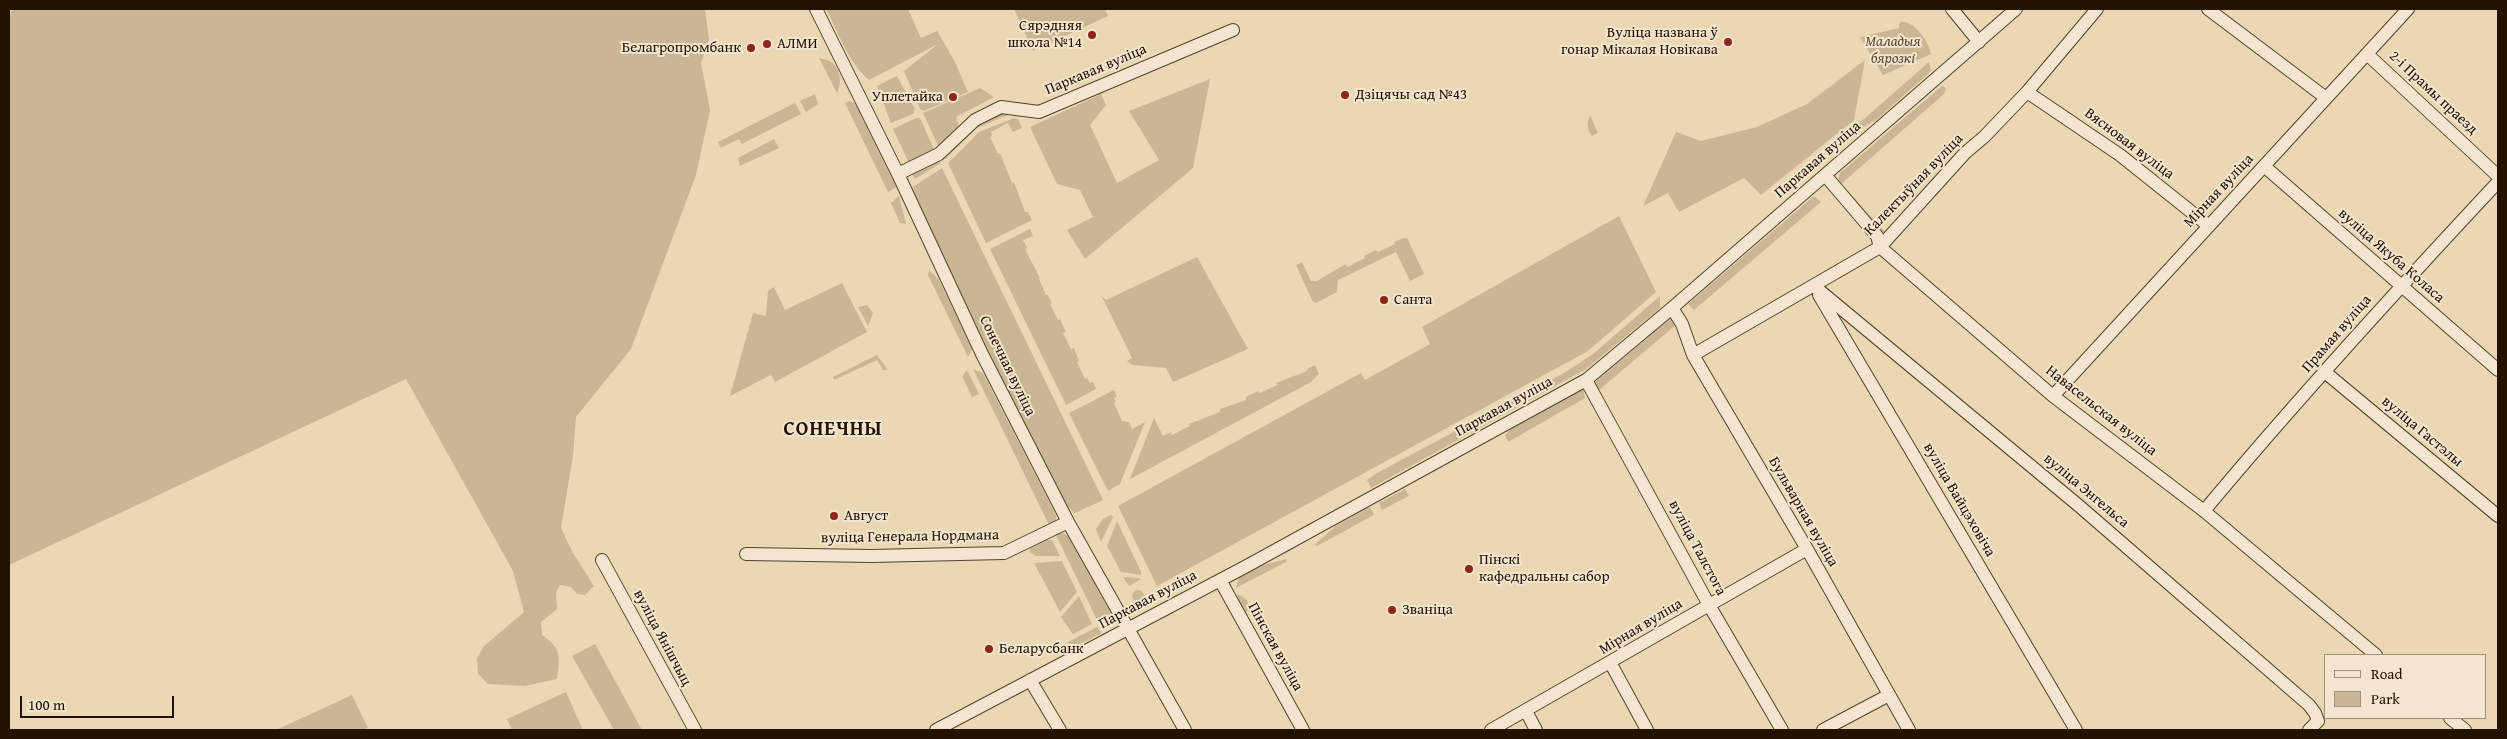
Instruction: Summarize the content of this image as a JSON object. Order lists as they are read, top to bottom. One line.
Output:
{"streets":{"street":["Паркавая вуліца","2-і Прамы праезд","Вясновая вуліца","Калектыўная вуліца","Мірная вуліца","вуліца Якуба Коласа","Прамая вуліца","Сонечная вуліца","Навасельская вуліца","вуліца Гастэлы","вуліца Энгельса","вуліца Вайцэховіча","Бульварная вуліца","вуліца Генерала Нордмана","вуліца Талстога","вуліца Янішчыц","Пінская вуліца"]},"crossings":[["Паркавая вуліца","Сонечная вуліца"],["Паркавая вуліца","Навасельская вуліца"],["Паркавая вуліца","Бульварная вуліца"],["Паркавая вуліца","вуліца Талстога"],["Паркавая вуліца","Пінская вуліца"],["2-і Прамы праезд","Мірная вуліца"],["Вясновая вуліца","Калектыўная вуліца"],["Вясновая вуліца","Мірная вуліца"],["Калектыўная вуліца","Навасельская вуліца"],["Калектыўная вуліца","вуліца Энгельса"],["Калектыўная вуліца","вуліца Вайцэховіча"],["Калектыўная вуліца","Бульварная вуліца"],["Мірная вуліца","вуліца Якуба Коласа"],["Мірная вуліца","Навасельская вуліца"],["Мірная вуліца","Бульварная вуліца"],["Мірная вуліца","вуліца Талстога"],["вуліца Якуба Коласа","Прамая вуліца"],["Прамая вуліца","Навасельская вуліца"],["Прамая вуліца","вуліца Гастэлы"],["Сонечная вуліца","вуліца Генерала Нордмана"],["вуліца Энгельса","вуліца Вайцэховіча"]],"districts":["СОНЕЧНЫ"],"parks":["Маладыя бярозкі"],"places":["Сярэдняя школа №14","Вуліца названа ў гонар Мікалая Новікава","АЛМИ","Белагропромбанк","Дзіцячы сад №43","Уплетайка","Санта","Август","Пінскі кафедральны сабор","Званіца","Беларусбанк"],"legend":["Road","Park"],"scale_bar":"100 m"}
